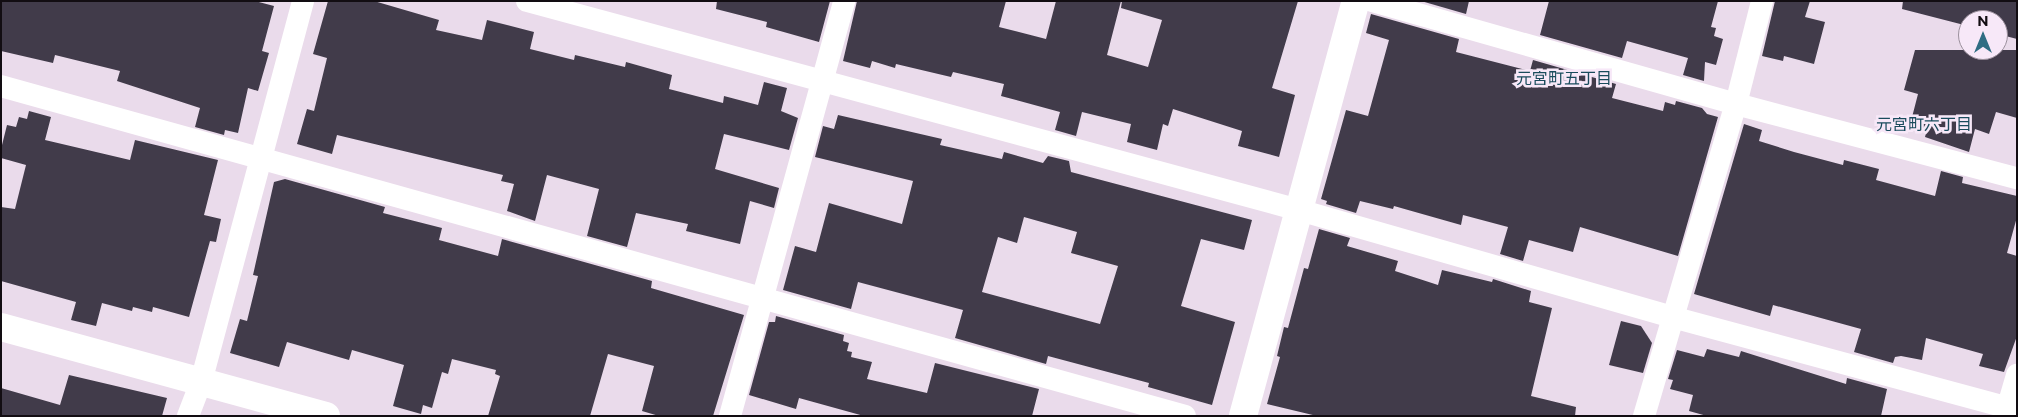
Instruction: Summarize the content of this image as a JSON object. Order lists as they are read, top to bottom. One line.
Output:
{"districts":["元宮町五丁目","元宮町六丁目"],"north":"top"}
